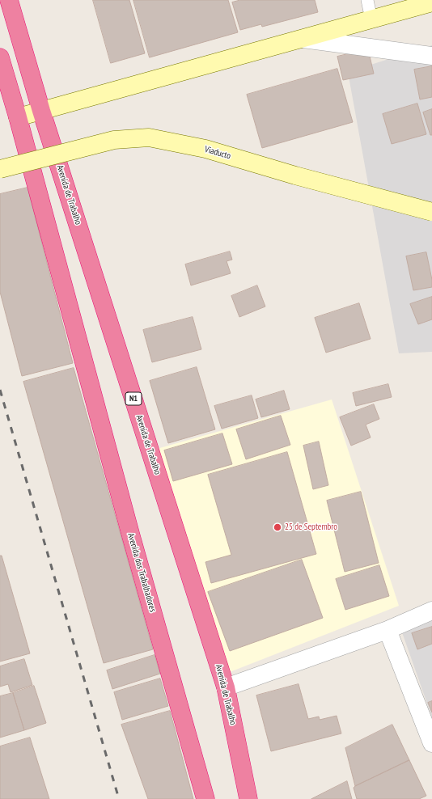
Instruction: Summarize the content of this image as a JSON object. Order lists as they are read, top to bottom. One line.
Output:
{"streets":{"highway":["Avenida de Trabalho","N1","Avenida dos Trabalhadores"],"street":["Viaducto"]},"places":["25 de Septembro"]}
